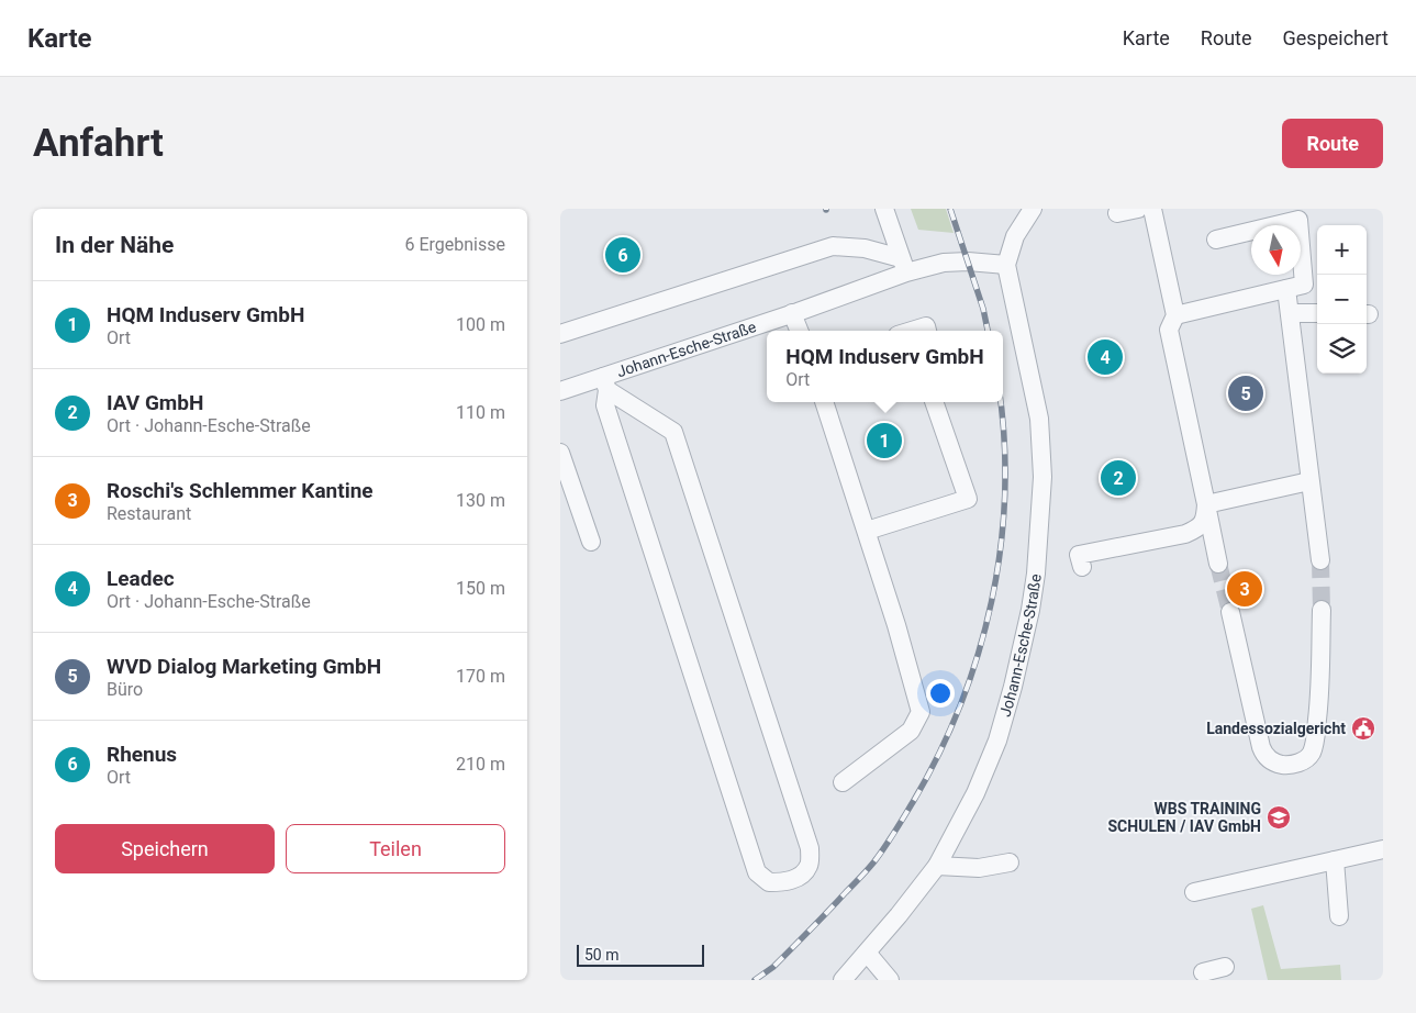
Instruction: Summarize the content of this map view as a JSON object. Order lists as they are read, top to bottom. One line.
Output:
{"streets":{"street":["Johann-Esche-Straße"]},"places":{"public building":["Landessozialgericht"],"school or university":["WBS TRAINING SCHULEN / IAV GmbH"]},"scale_bar":"50 m","north":"bottom","page":{"header":"Karte","nav":["Karte","Route","Gespeichert"],"buttons":["Route",["Speichern","Teilen"]],"title":"Anfahrt","heading":["In der Nähe","6 Ergebnisse"],"map_buttons":["+","−"],"pins":["6","4","5","1","2","3"],"list":[{"mark":"1","name":"HQM Induserv GmbH","note":"Ort","value":"100 m"},{"mark":"2","name":"IAV GmbH","note":"Ort · Johann-Esche-Straße","value":"110 m"},{"mark":"3","name":"Roschi's Schlemmer Kantine","note":"Restaurant","value":"130 m"},{"mark":"4","name":"Leadec","note":"Ort · Johann-Esche-Straße","value":"150 m"},{"mark":"5","name":"WVD Dialog Marketing GmbH","note":"Büro","value":"170 m"},{"mark":"6","name":"Rhenus","note":"Ort","value":"210 m"}],"popup":["HQM Induserv GmbH","Ort"],"scale":"50 m"}}
